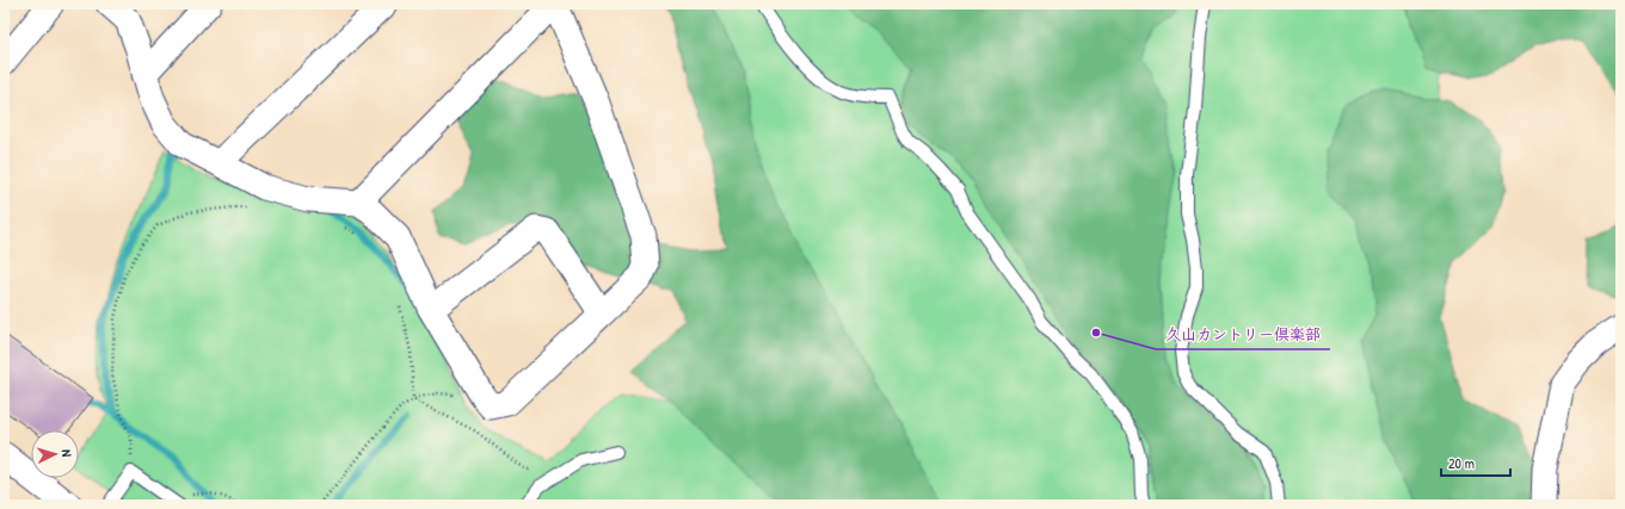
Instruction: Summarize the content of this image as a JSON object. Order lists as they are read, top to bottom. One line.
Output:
{"places":["久山カントリー倶楽部"],"scale_bar":"20 m","north":"right"}
